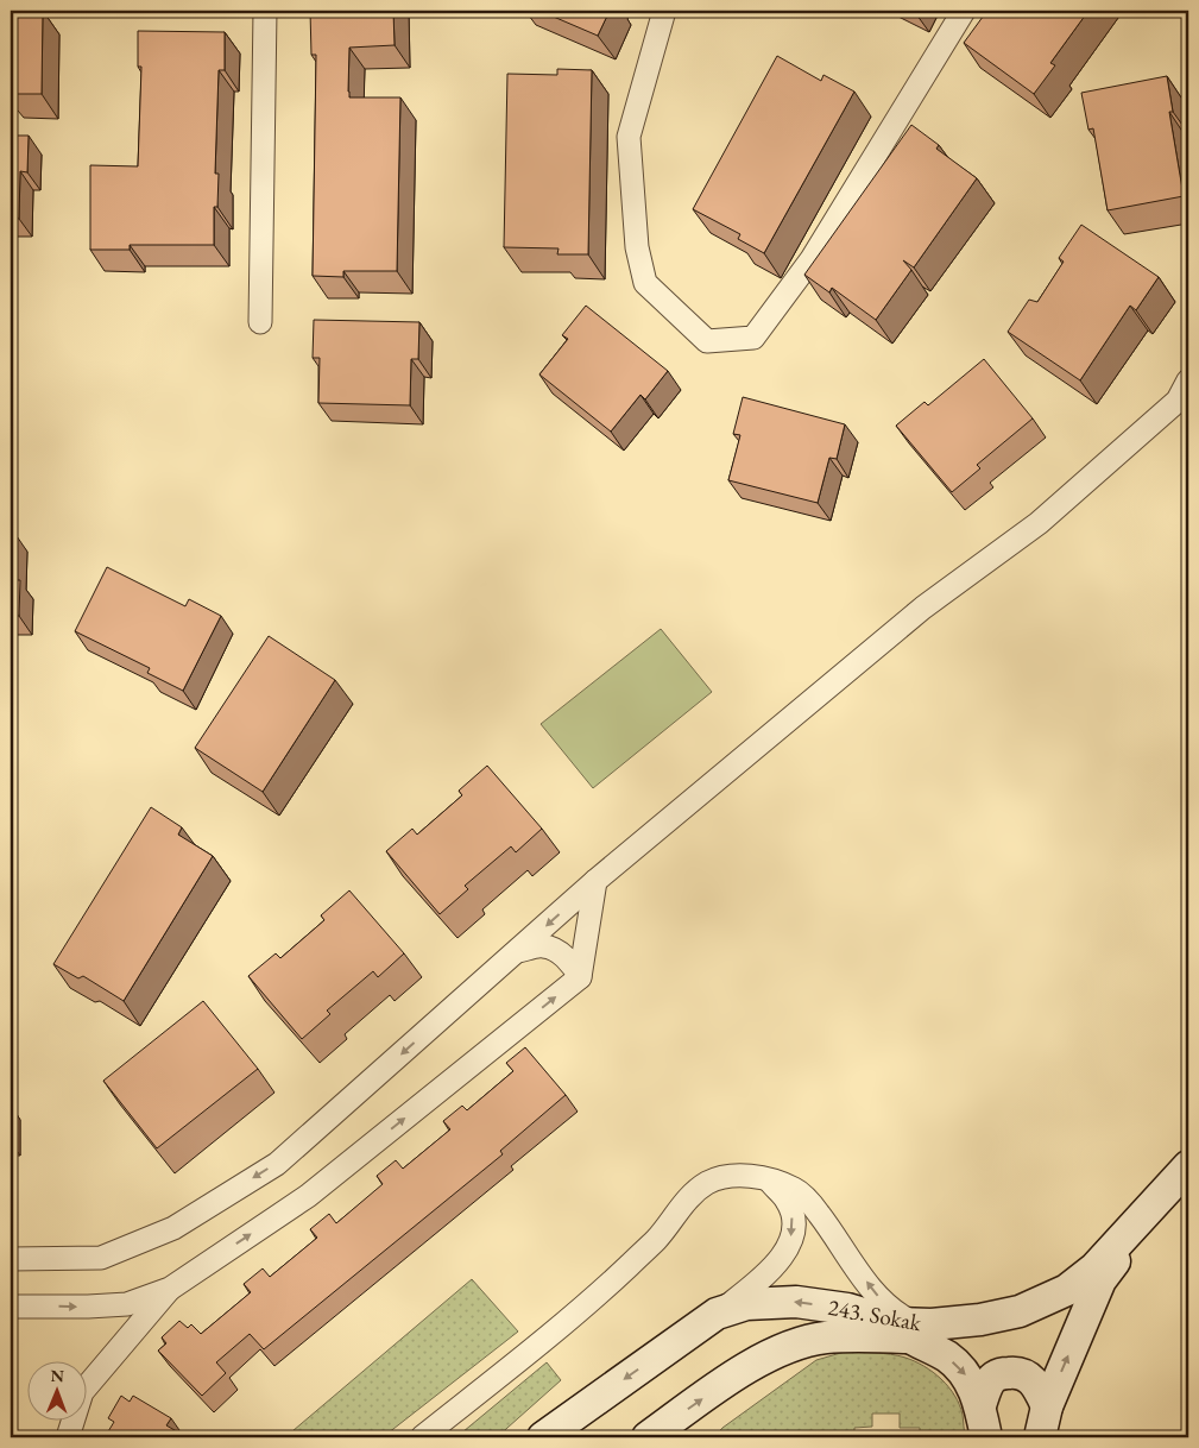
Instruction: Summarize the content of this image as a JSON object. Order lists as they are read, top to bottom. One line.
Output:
{"streets":{"street":["243. Sokak"]},"north":"top"}
